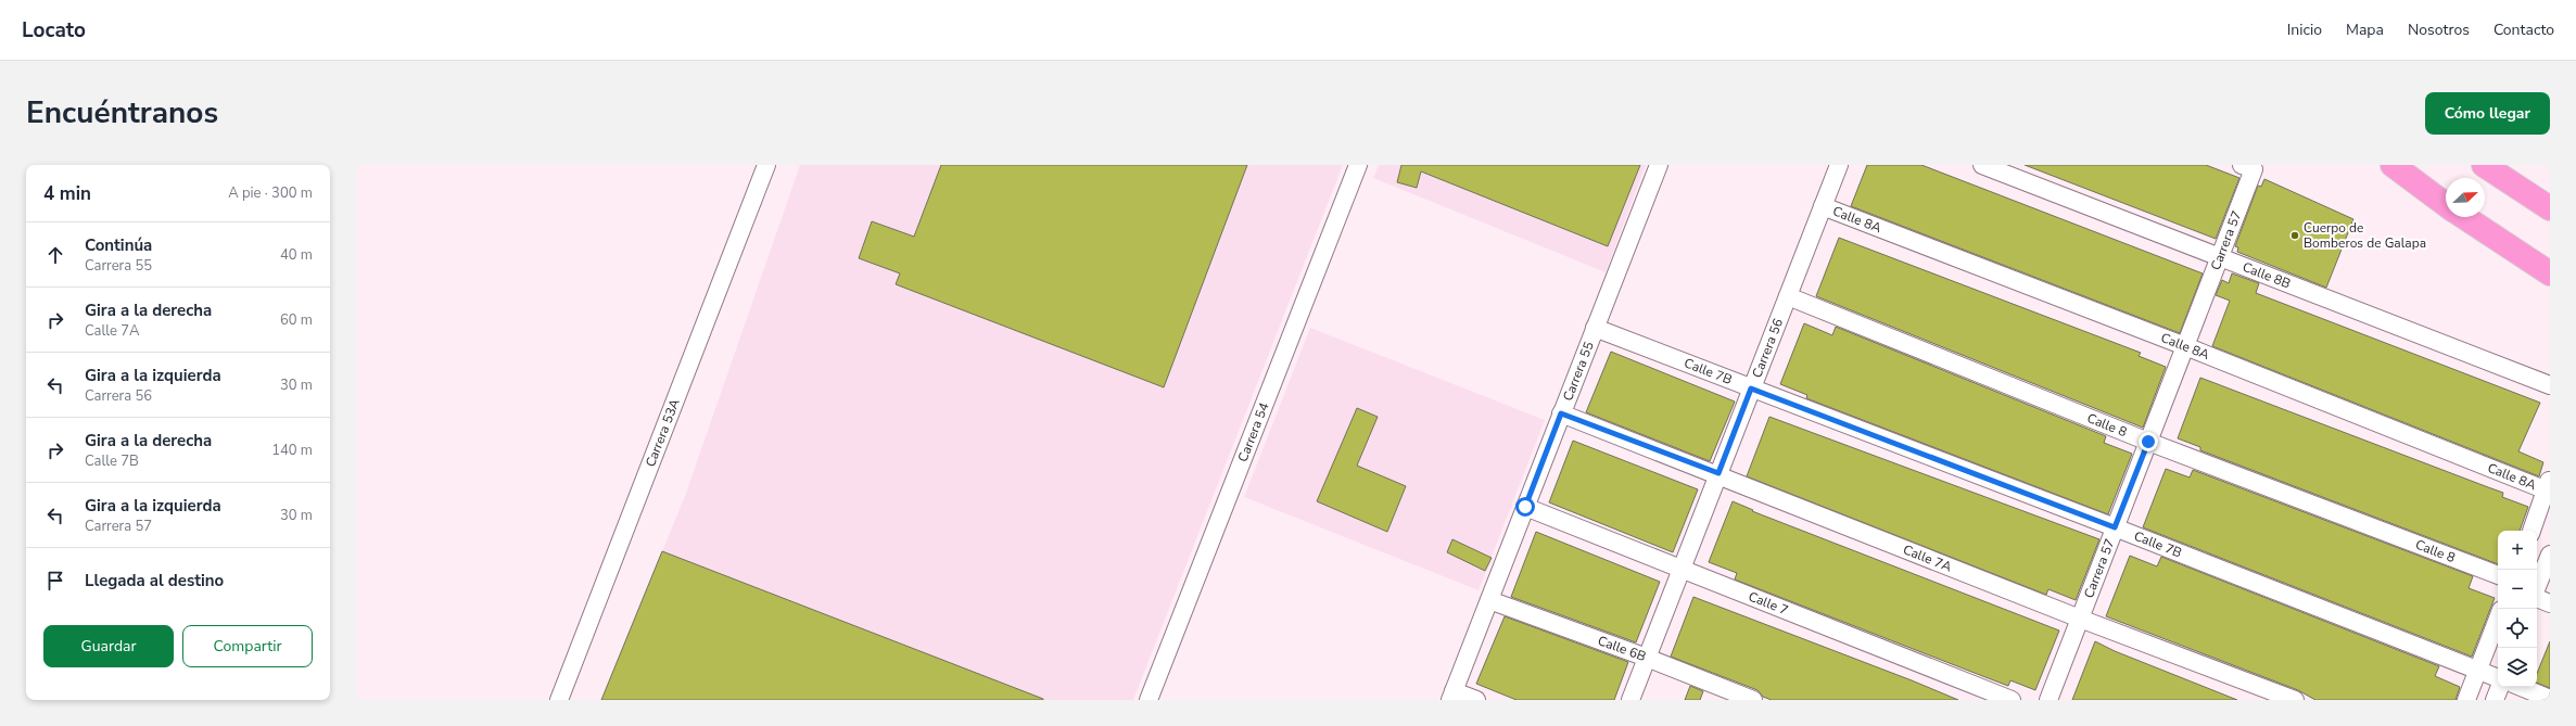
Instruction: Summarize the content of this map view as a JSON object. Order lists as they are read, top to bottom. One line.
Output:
{"streets":{"street":["Calle 8A","Carrera 57","Calle 8B","Carrera 56","Carrera 55","Calle 7B","Calle 8","Carrera 53A","Carrera 54","Calle 7A","Calle 7","Calle 6B"]},"crossings":[["Calle 8A","Carrera 57"],["Calle 8A","Carrera 56"],["Carrera 57","Calle 8B"],["Carrera 57","Calle 7B"],["Carrera 57","Calle 8"],["Carrera 57","Calle 7A"],["Carrera 56","Calle 7B"],["Carrera 56","Calle 8"],["Carrera 56","Calle 7A"],["Carrera 56","Calle 7"],["Carrera 56","Calle 6B"],["Carrera 55","Calle 7B"],["Carrera 55","Calle 7A"],["Carrera 55","Calle 7"],["Carrera 55","Calle 6B"]],"places":["Cuerpo de Bomberos de Galapa"],"north":"top right","page":{"header":"Locato","nav":["Inicio","Mapa","Nosotros","Contacto"],"title":"Encuéntranos","buttons":["Cómo llegar",["Guardar","Compartir"]],"heading":["4 min","A pie · 300 m"],"list":[["Continúa","Carrera 55","40 m"],["Gira a la derecha","Calle 7A","60 m"],["Gira a la izquierda","Carrera 56","30 m"],["Gira a la derecha","Calle 7B","140 m"],["Gira a la izquierda","Carrera 57","30 m"],"Llegada al destino"],"map_buttons":["+","−"]}}
